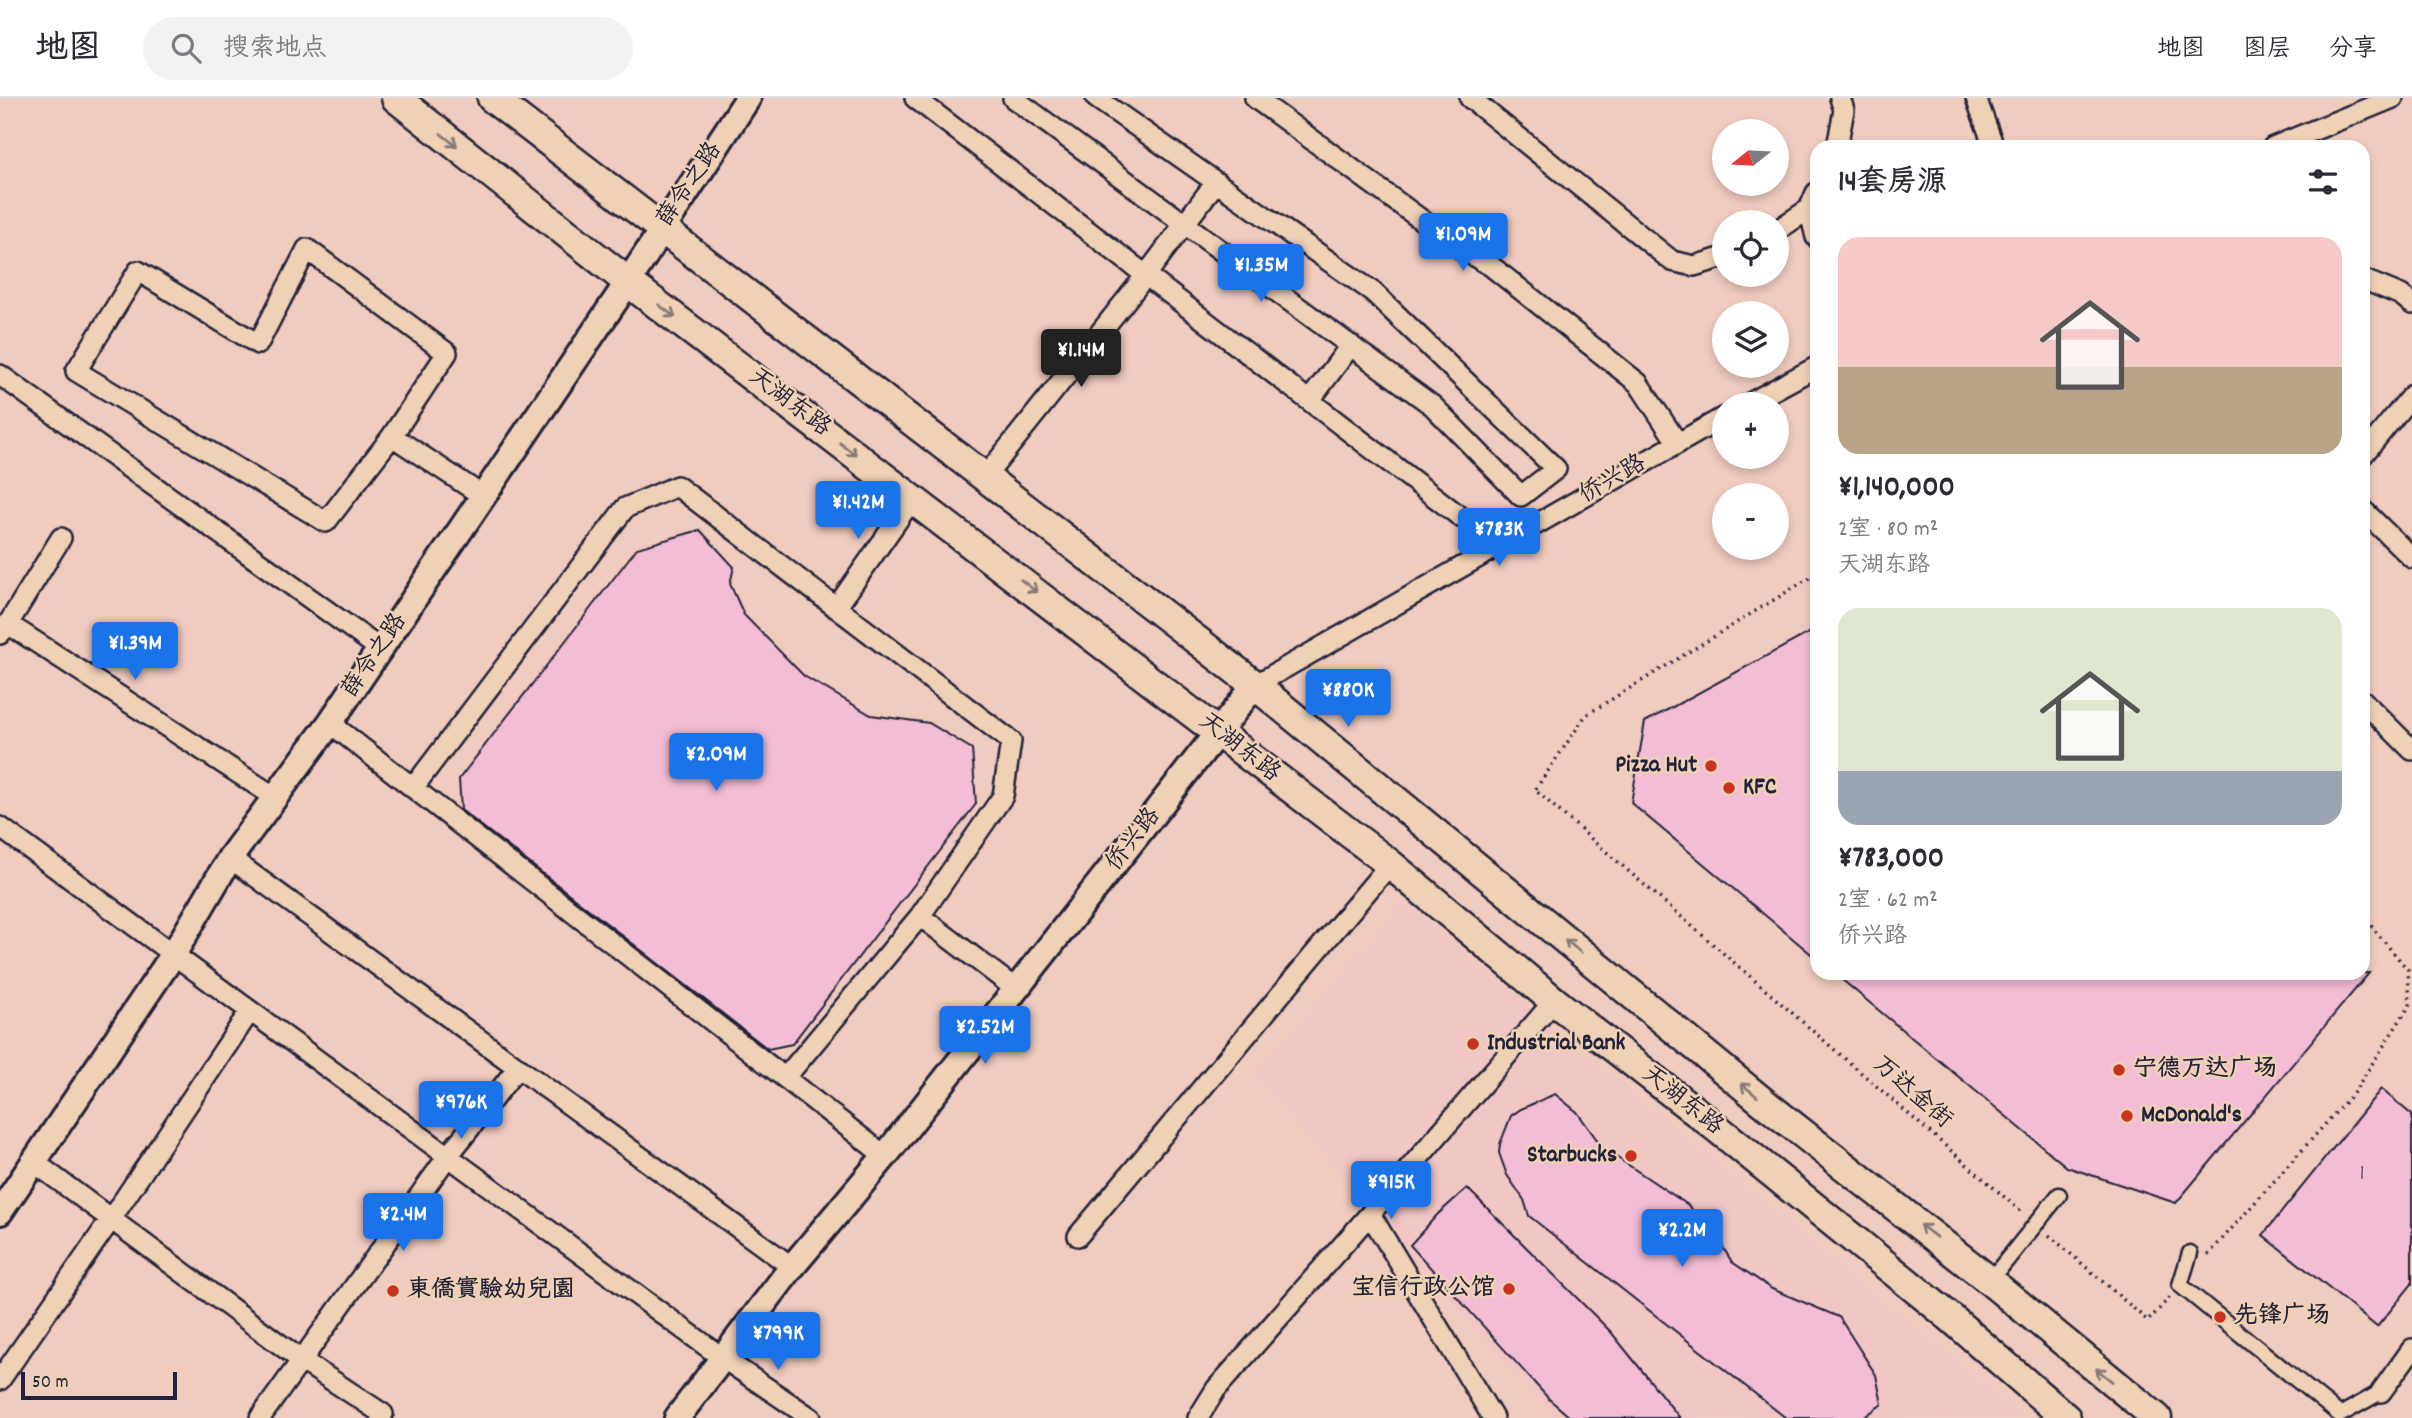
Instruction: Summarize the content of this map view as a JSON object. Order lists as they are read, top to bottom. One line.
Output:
{"streets":{"main road":["天湖东路"],"street":["薛令之路","侨兴路"],"path":["万达金街"]},"crossings":[["薛令之路","天湖东路"],["天湖东路","侨兴路"]],"places":["Pizza Hut","KFC","Industrial Bank","宁德万达广场","McDonald's","Starbucks","宝信行政公馆","東僑實驗幼兒園","先锋广场"],"house_numbers":["1"],"scale_bar":"50 m","north":"left","page":{"header":"地图","search":"搜索地点","nav":["地图","图层","分享"],"map_buttons":["+","−"],"heading":"14套房源","price":["¥1.09M","¥1.35M","¥1.14M","¥1.42M","¥783K","¥1.39M","¥880K","¥2.09M","¥2.52M","¥976K","¥915K","¥2.4M","¥2.2M","¥799K"],"list":[{"name":"¥1,140,000","note":"2室 · 80 m² · 天湖东路"},{"name":"¥783,000","note":"2室 · 62 m² · 侨兴路"}],"scale":"50 m"}}
